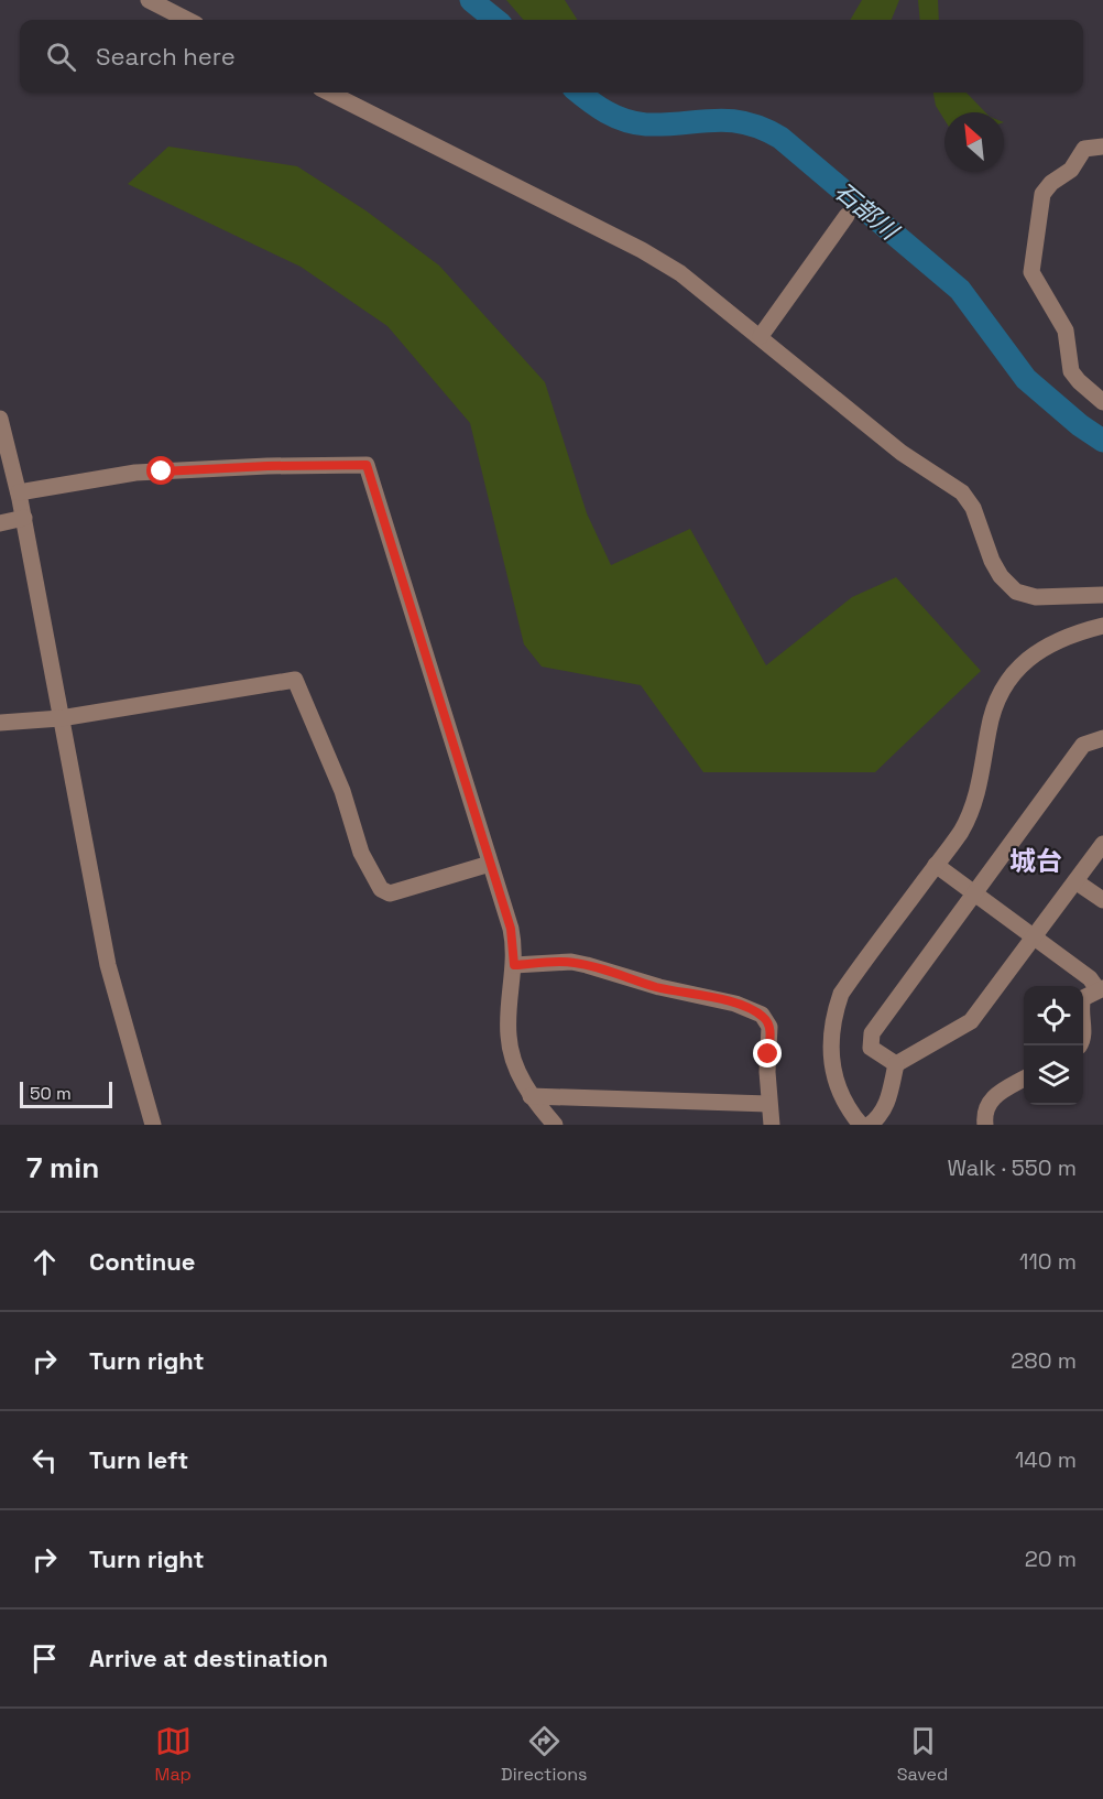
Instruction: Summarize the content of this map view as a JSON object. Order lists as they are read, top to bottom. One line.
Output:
{"districts":["城台"],"water":["石部川"],"scale_bar":"50 m","north":"top left","page":{"search":"Search here","scale":"50 m","heading":["7 min","Walk · 550 m"],"list":[["Continue","110 m"],["Turn right","280 m"],["Turn left","140 m"],["Turn right","20 m"],"Arrive at destination"],"nav":["Map","Directions","Saved"]}}
